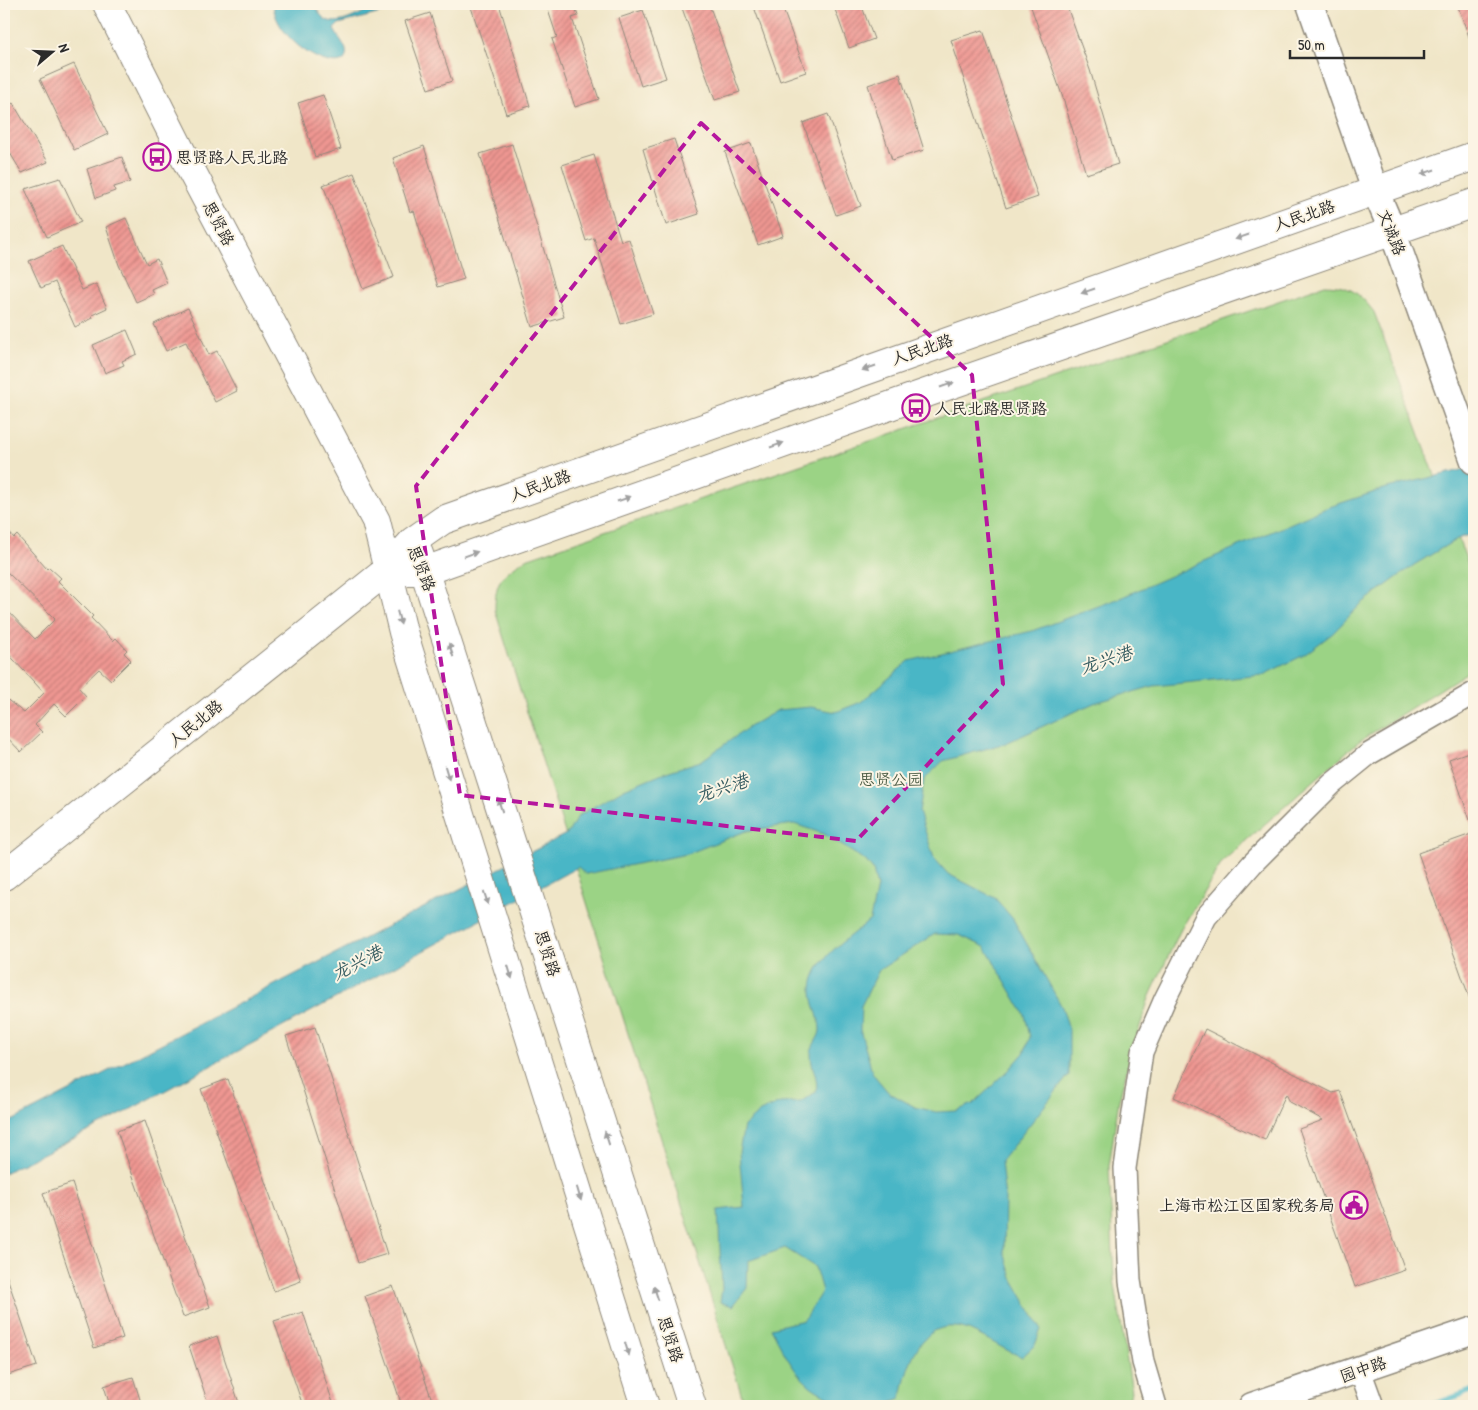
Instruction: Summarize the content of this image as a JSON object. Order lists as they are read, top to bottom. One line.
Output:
{"streets":{"main road":["人民北路","思贤路"],"street":["文诚路","园中路"]},"crossings":[["人民北路","思贤路"],["人民北路","文诚路"]],"water":["龙兴港"],"parks":["思贤公园"],"places":{"bus stop":["思贤路人民北路","人民北路思贤路"],"public building":["上海市松江区国家税务局"]},"scale_bar":"50 m","north":"right"}
